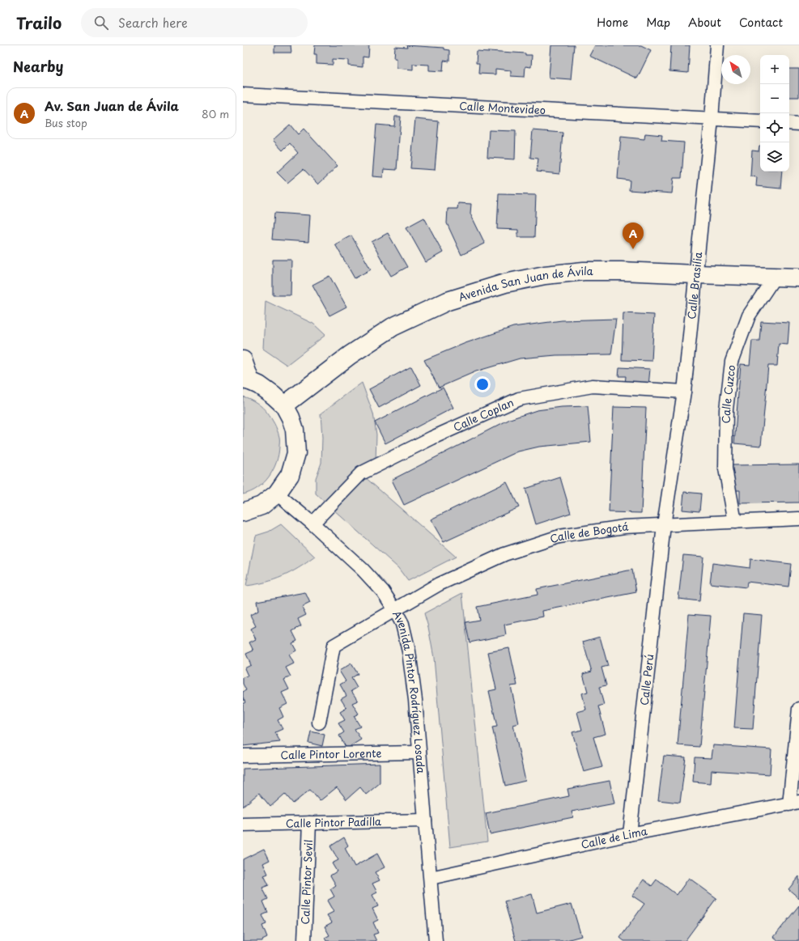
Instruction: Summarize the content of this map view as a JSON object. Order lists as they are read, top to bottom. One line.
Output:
{"streets":{"street":["Calle Montevideo","Avenida San Juan de Ávila","Calle Brasilia","Calle Cuzco","Calle Coplan","Calle de Bogotá","Calle Perú","Avenida Pintor Rodríguez Losada","Calle Pintor Lorente","Calle Pintor Padilla","Calle de Lima","Calle Pintor Sevil"]},"crossings":[["Calle Montevideo","Calle Brasilia"],["Avenida San Juan de Ávila","Calle Brasilia"],["Avenida San Juan de Ávila","Calle Cuzco"],["Calle Brasilia","Calle Coplan"],["Calle Brasilia","Calle de Bogotá"],["Calle Brasilia","Calle Perú"],["Calle Cuzco","Calle de Bogotá"],["Calle Coplan","Avenida Pintor Rodríguez Losada"],["Calle de Bogotá","Calle Perú"],["Calle de Bogotá","Avenida Pintor Rodríguez Losada"],["Calle Perú","Calle de Lima"],["Avenida Pintor Rodríguez Losada","Calle Pintor Lorente"],["Avenida Pintor Rodríguez Losada","Calle Pintor Padilla"],["Avenida Pintor Rodríguez Losada","Calle de Lima"],["Calle Pintor Padilla","Calle Pintor Sevil"]],"north":"top left","page":{"header":"Trailo","search":"Search here","nav":["Home","Map","About","Contact"],"heading":"Nearby","map_buttons":["+","−"],"list":[{"mark":"A","name":"Av. San Juan de Ávila","note":"Bus stop","value":"80 m"}],"pins":"A"}}
